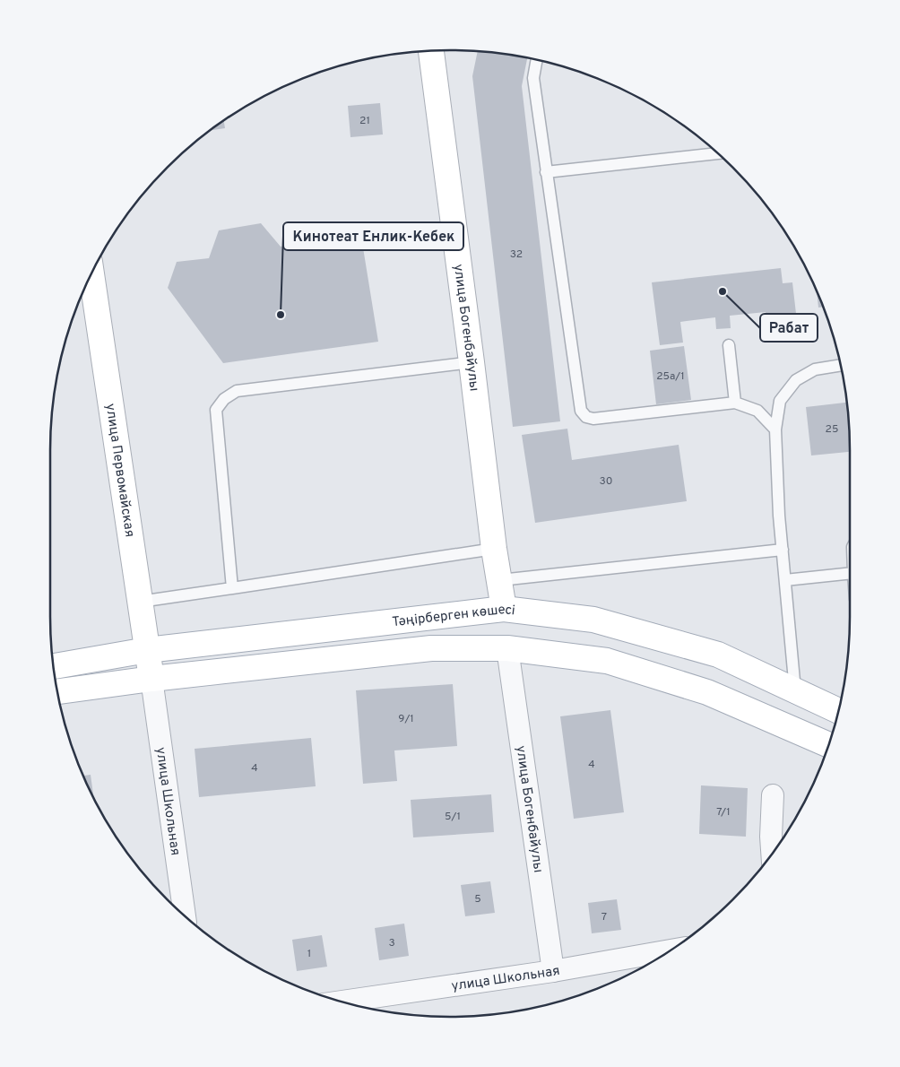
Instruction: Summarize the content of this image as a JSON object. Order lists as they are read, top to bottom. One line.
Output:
{"streets":{"main road":["улица Богенбайулы","улица Первомайская","Тәңірберген көшесі"],"street":["улица Школьная"]},"crossings":[["улица Богенбайулы","Тәңірберген көшесі"],["улица Богенбайулы","улица Школьная"],["улица Первомайская","Тәңірберген көшесі"],["улица Первомайская","улица Школьная"]],"places":["Рабат","Кинотеат Енлик-Кебек"],"house_numbers":["21","32","25а/1","25","30","9/1","4","4","7/1","5/1","5","7","3","1"]}
